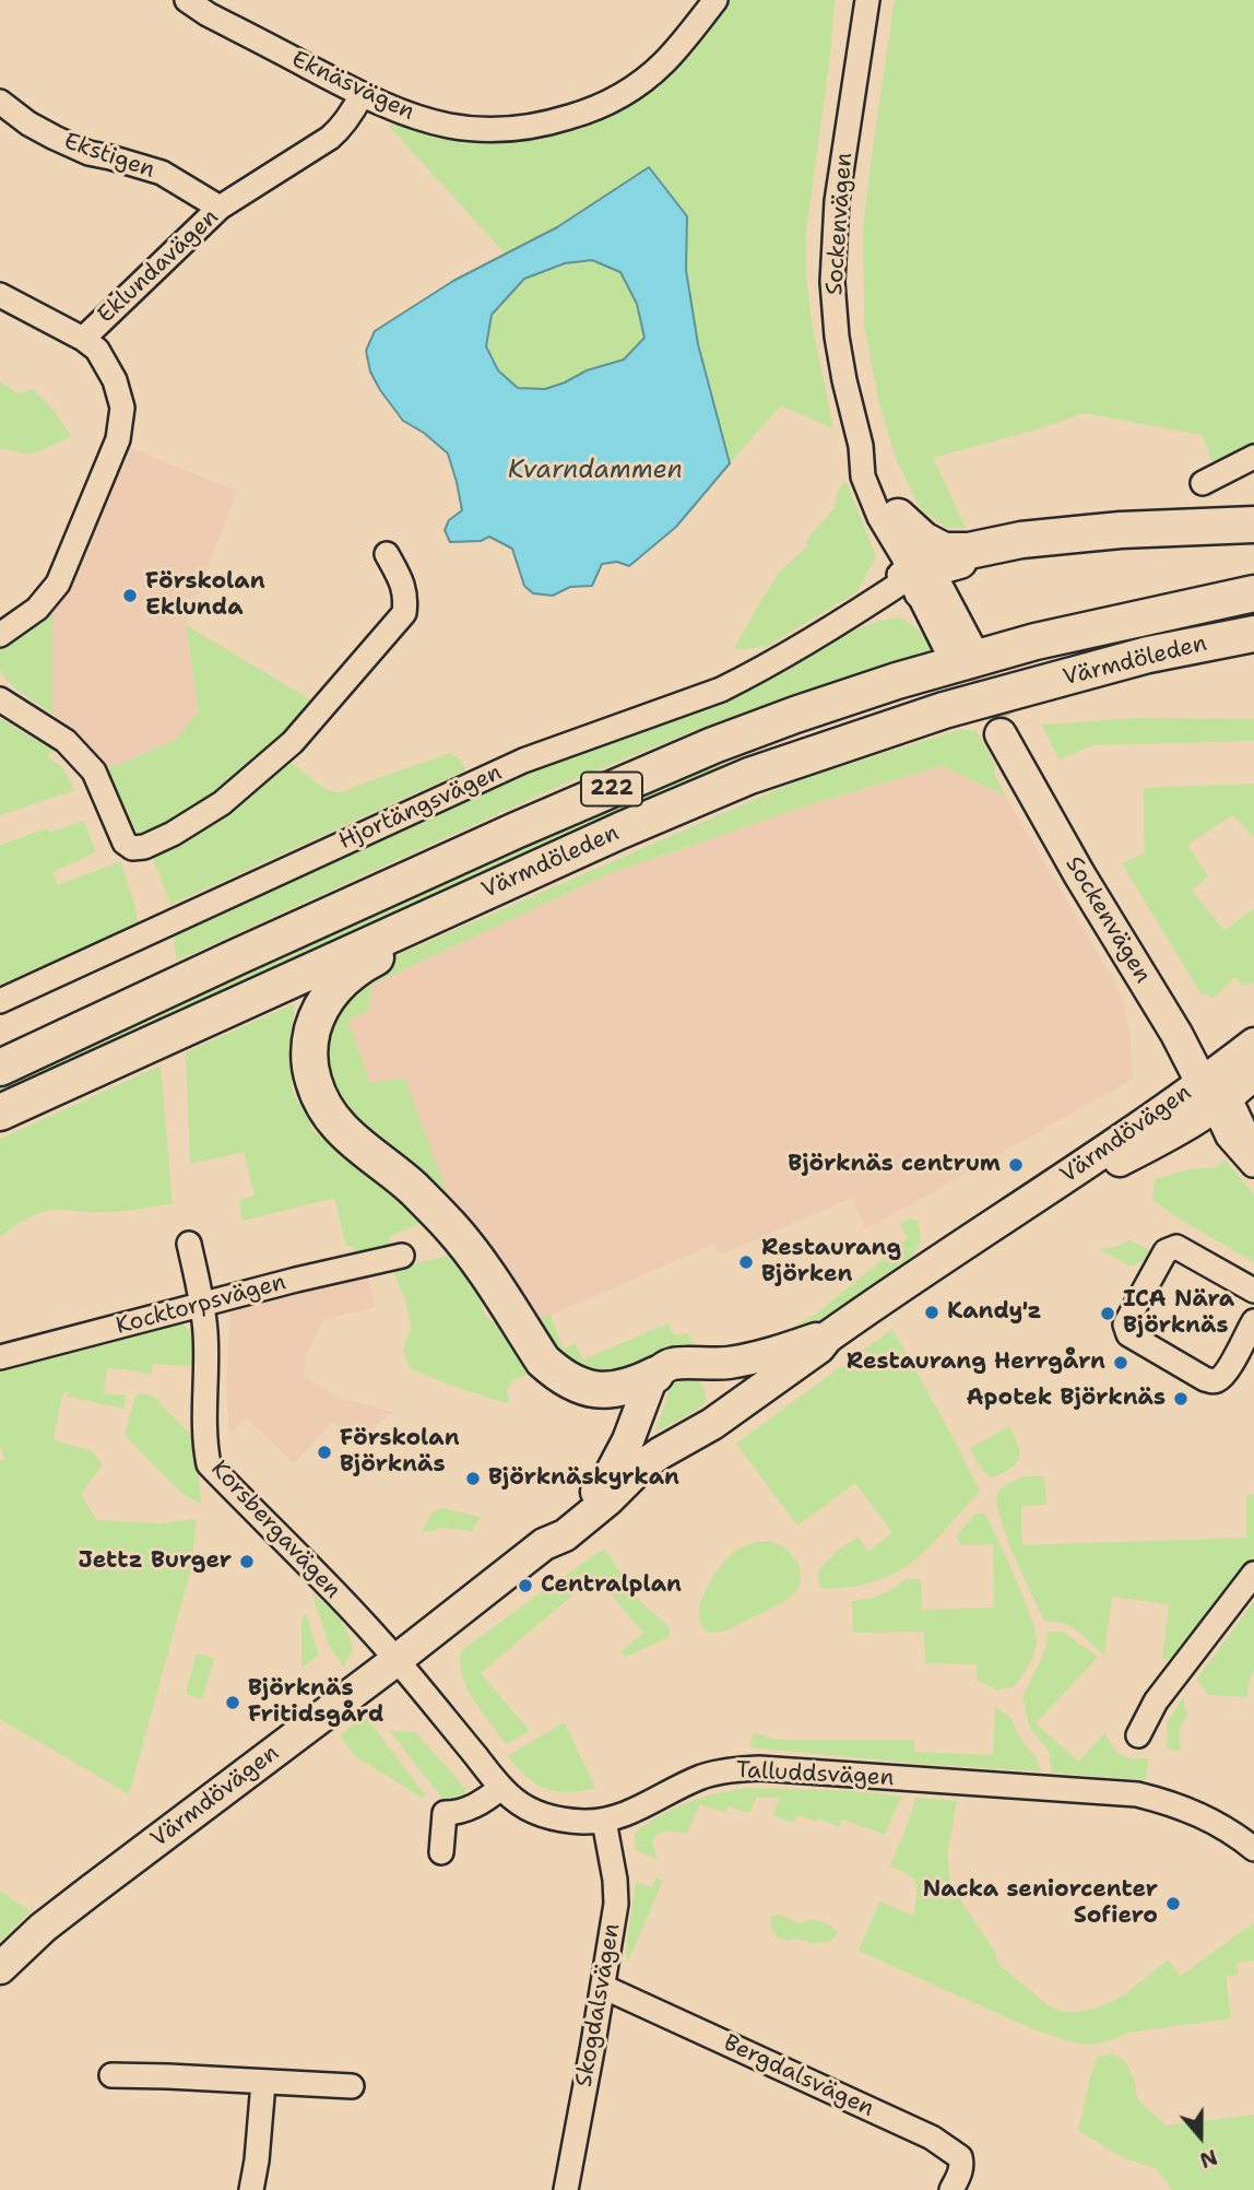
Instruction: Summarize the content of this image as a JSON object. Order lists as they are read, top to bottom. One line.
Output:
{"streets":{"highway":["Värmdöleden","222"],"main road":["Sockenvägen","Värmdövägen"],"street":["Eknäsvägen","Ekstigen","Eklundavägen","Hjortängsvägen","Kocktorpsvägen","Korsbergavägen","Talluddsvägen","Skogdalsvägen","Bergdalsvägen"]},"crossings":[["Eknäsvägen","Eklundavägen"],["Ekstigen","Eklundavägen"],["Sockenvägen","Hjortängsvägen"],["Sockenvägen","Värmdövägen"],["Värmdövägen","Korsbergavägen"],["Värmdövägen","Talluddsvägen"],["Kocktorpsvägen","Korsbergavägen"],["Korsbergavägen","Talluddsvägen"],["Talluddsvägen","Skogdalsvägen"],["Skogdalsvägen","Bergdalsvägen"]],"water":["Kvarndammen"],"places":["Förskolan Eklunda","Björknäs centrum","Restaurang Björken","Kandy'z","ICA Nära Björknäs","Restaurang Herrgårn","Apotek Björknäs","Förskolan Björknäs","Björknäskyrkan","Jettz Burger","Centralplan","Björknäs Fritidsgård","Nacka seniorcenter Sofiero"],"north":"bottom"}
